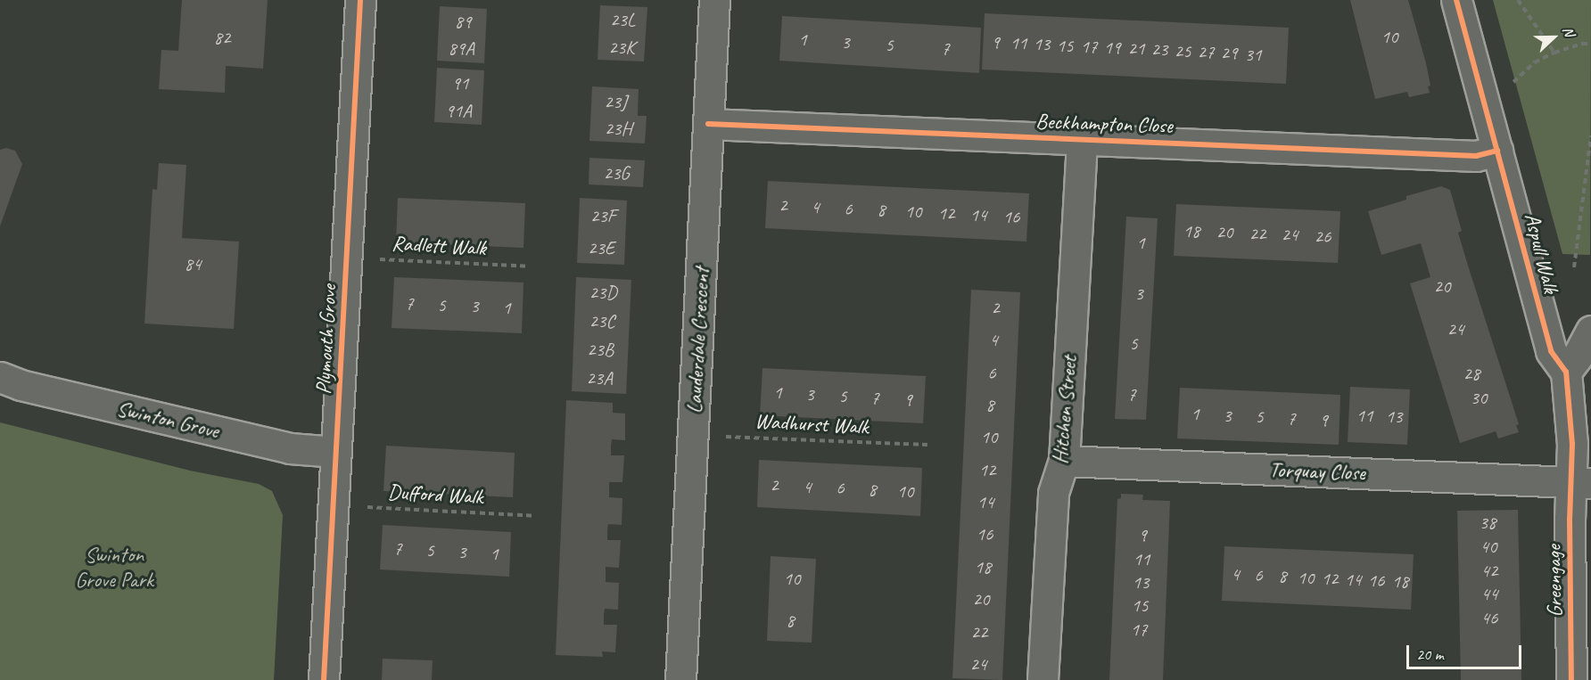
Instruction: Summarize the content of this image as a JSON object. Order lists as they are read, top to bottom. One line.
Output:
{"streets":{"street":["Beckhampton Close","Aspull Walk","Plymouth Grove","Lauderdale Crescent","Hitchen Street","Swinton Grove","Torquay Close","Greengage"],"path":["Radlett Walk","Wadhurst Walk","Dufford Walk"]},"crossings":[["Beckhampton Close","Aspull Walk"],["Beckhampton Close","Lauderdale Crescent"],["Beckhampton Close","Hitchen Street"],["Radlett Walk","Plymouth Grove"],["Plymouth Grove","Swinton Grove"],["Plymouth Grove","Dufford Walk"],["Lauderdale Crescent","Wadhurst Walk"],["Hitchen Street","Torquay Close"],["Torquay Close","Greengage"]],"parks":["Swinton Grove Park"],"house_numbers":["23L","89","10","82","1","3","9","11","13","5","15","17","23K","19","89A","7","21","23","25","27","29","31","91","23J","91A","23H","23G","2","4","6","8","10","12","14","23F","16","18","20","22","24","26","1","23E","84","20","23D","3","7","5","3","1","2","23C","24","4","5","23B","6","28","23A","1","3","7","5","7","30","9","8","1","3","11","5","13","7","9","10","12","2","4","6","8","10","14","38","16","9","40","7","5","3","1","11","18","42","4","6","8","10","10","12","14","16","18","13","44","20","15","46","8","17","22","24"],"scale_bar":"20 m","north":"right"}
